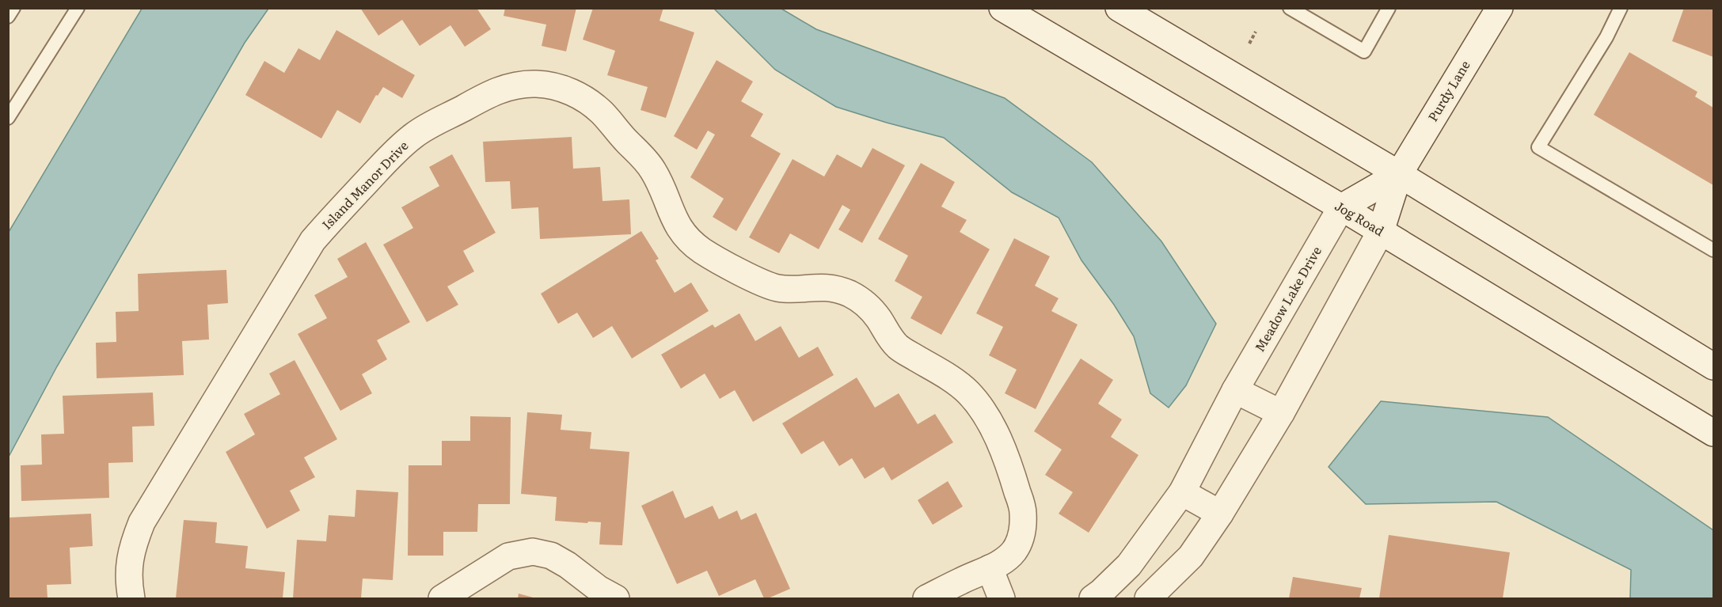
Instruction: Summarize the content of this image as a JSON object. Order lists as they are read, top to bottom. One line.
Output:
{"streets":{"street":["Purdy Lane","Island Manor Drive","Jog Road","Meadow Lake Drive"]},"crossings":[["Purdy Lane","Jog Road"],["Purdy Lane","Meadow Lake Drive"],["Jog Road","Meadow Lake Drive"]]}
